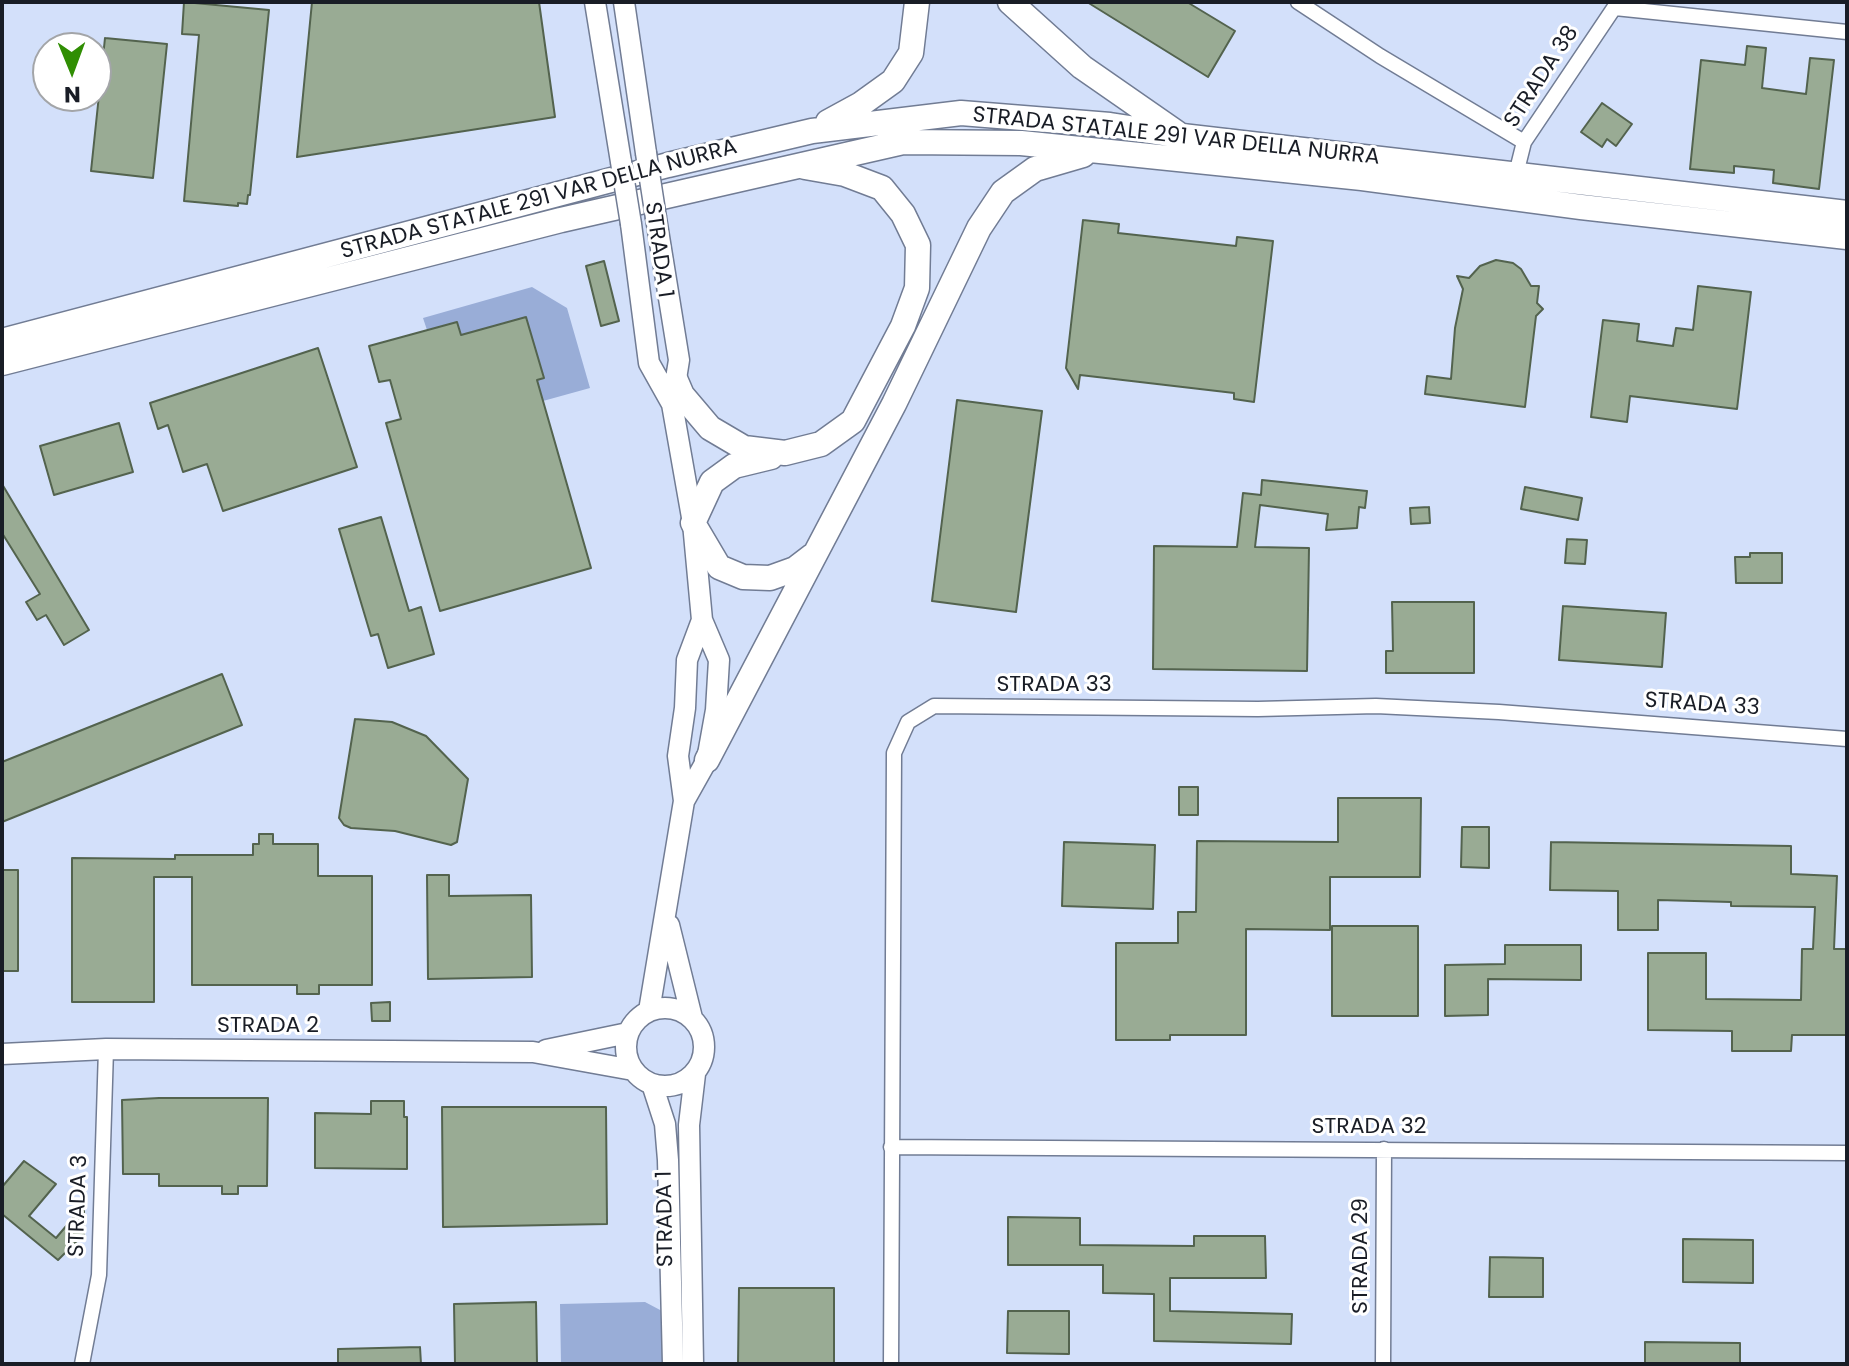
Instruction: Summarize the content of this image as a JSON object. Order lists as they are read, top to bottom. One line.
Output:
{"streets":{"main road":["STRADA STATALE 291 VAR DELLA NURRA"],"street":["STRADA 38","STRADA 1","STRADA 33","STRADA 2","STRADA 32","STRADA 3","STRADA 29"]},"crossings":[["STRADA 38","STRADA STATALE 291 VAR DELLA NURRA"],["STRADA 1","STRADA 2"],["STRADA 33","STRADA 32"],["STRADA 2","STRADA 3"],["STRADA 32","STRADA 29"]],"north":"bottom"}
